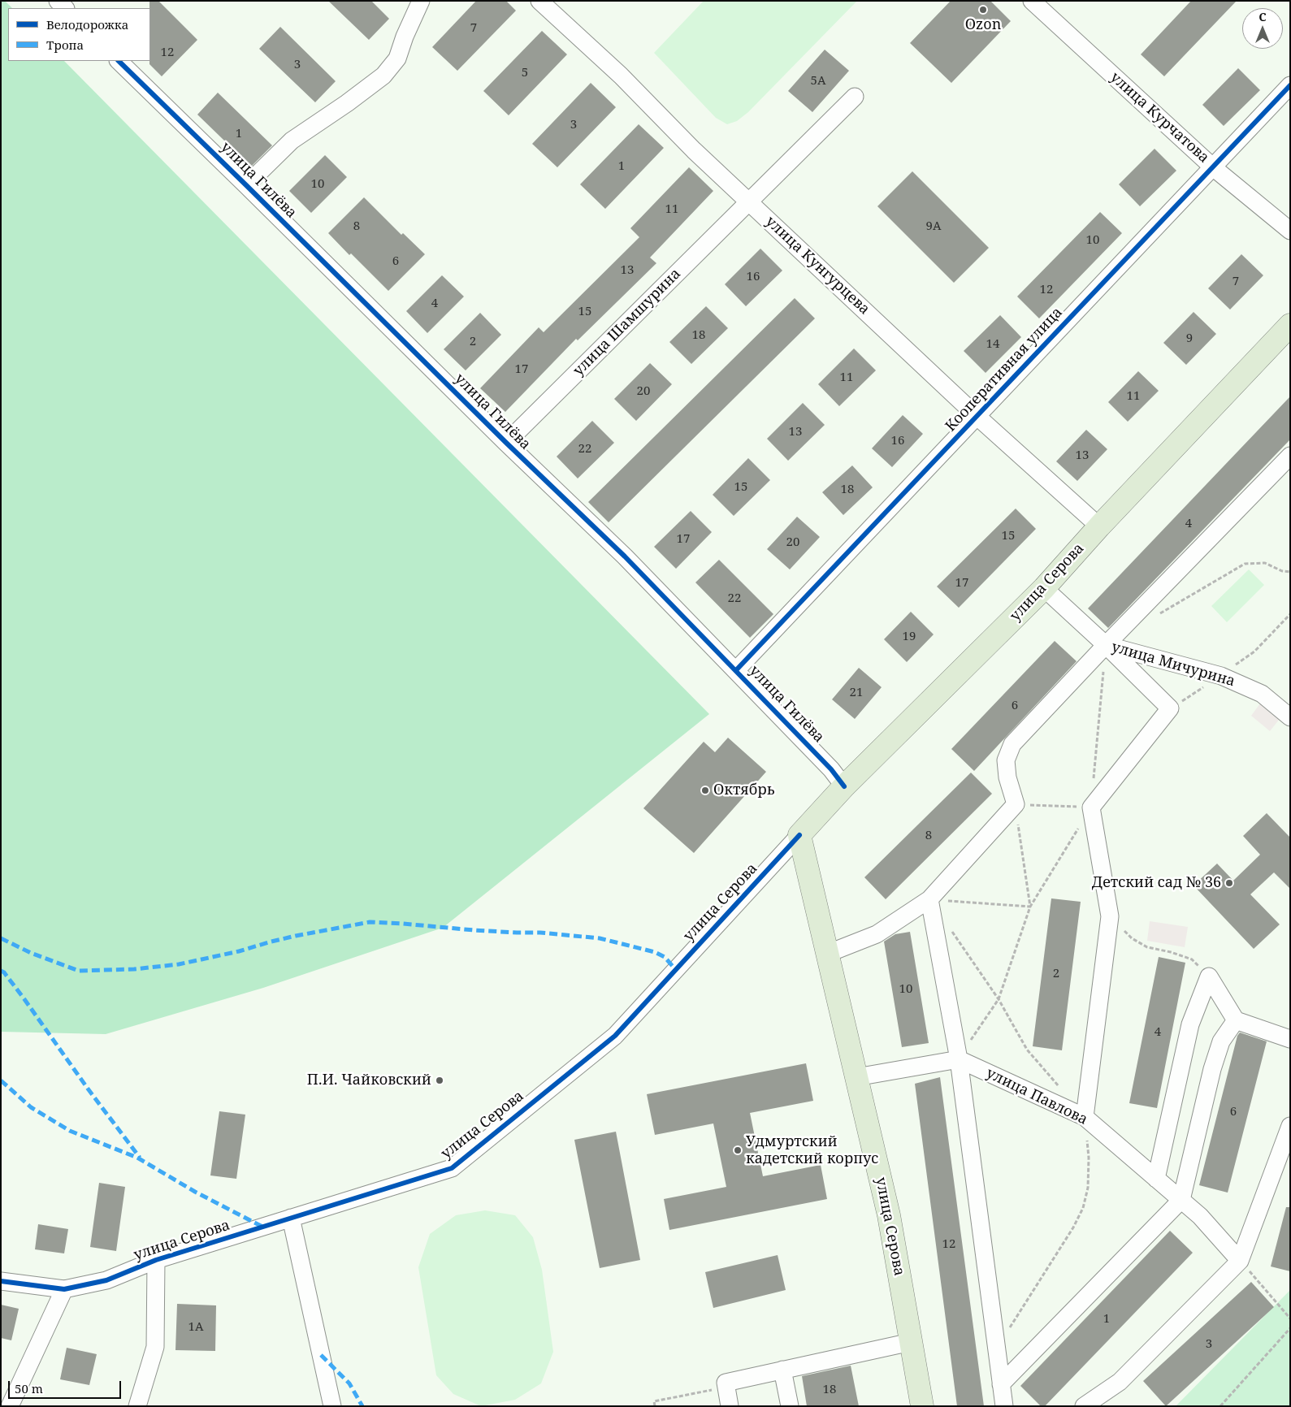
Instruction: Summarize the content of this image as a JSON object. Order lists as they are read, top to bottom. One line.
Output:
{"streets":{"main road":["улица Серова"],"street":["улица Курчатова","улица Гилёва","улица Кунгурцева","улица Шамшурина","Кооперативная улица","улица Мичурина","улица Павлова"]},"crossings":[["улица Курчатова","Кооперативная улица"],["улица Гилёва","улица Шамшурина"],["улица Гилёва","Кооперативная улица"],["улица Гилёва","улица Серова"],["улица Кунгурцева","улица Шамшурина"],["улица Кунгурцева","Кооперативная улица"],["улица Кунгурцева","улица Серова"],["улица Серова","улица Мичурина"]],"places":["Ozon","Октябрь","Детский сад № 36","П.И. Чайковский","Удмуртский кадетский корпус"],"house_numbers":["7","12","3","5","5А","3","1","1","10","11","8","9А","10","6","13","16","7","12","4","15","18","9","2","14","17","11","20","11","13","16","22","13","15","18","4","15","17","20","17","22","19","21","6","8","2","10","4","6","12","1","1А","3","18"],"legend":["Велодорожка","Тропа"],"scale_bar":"50 m","north":"top"}
